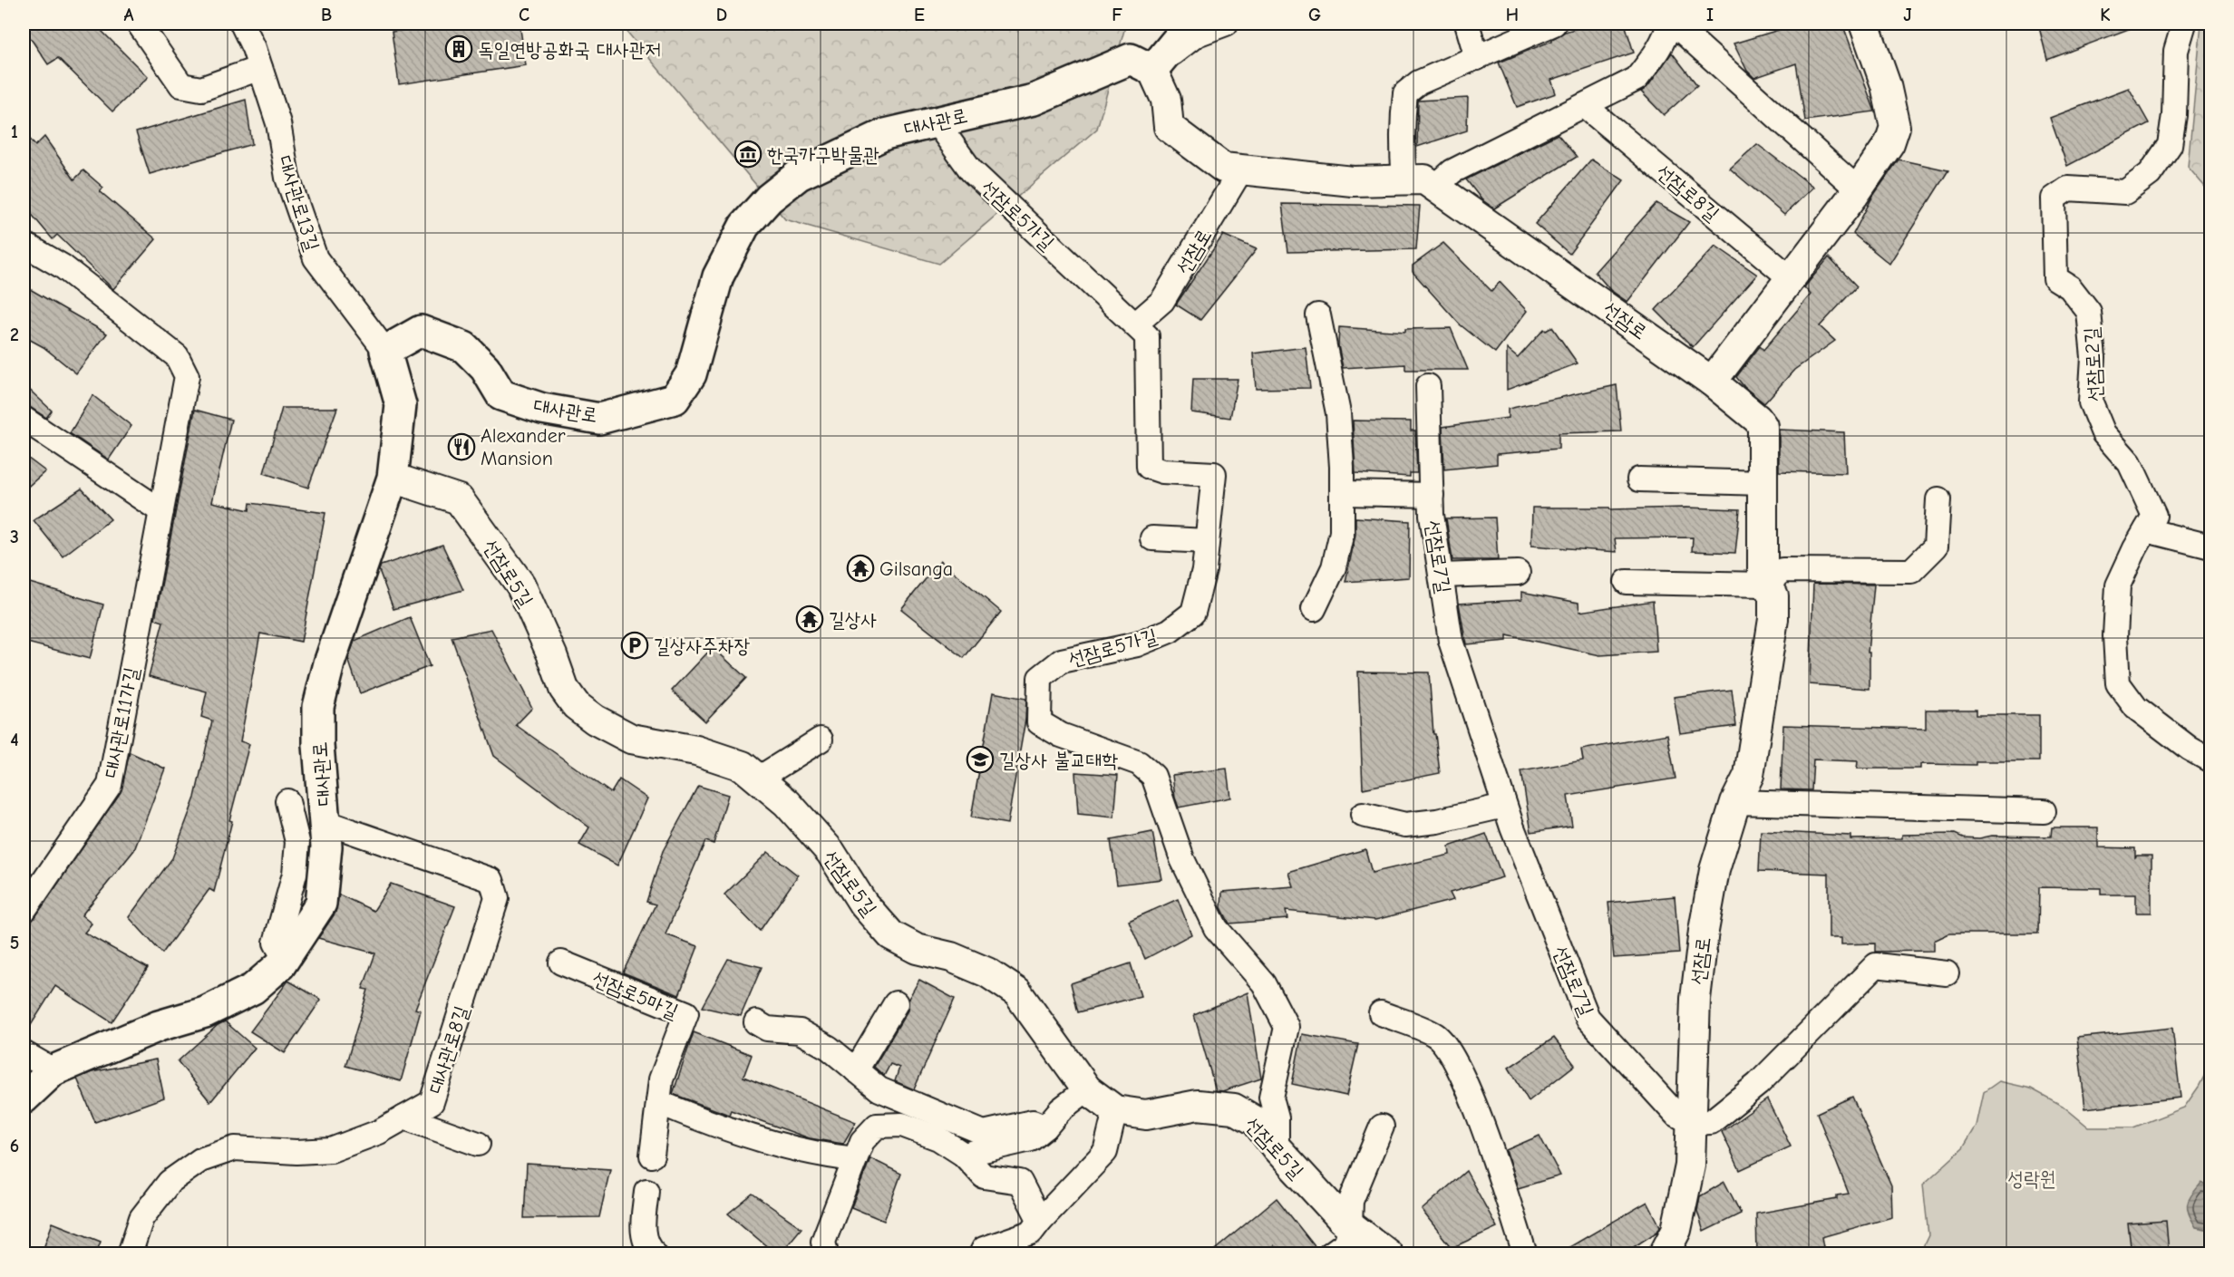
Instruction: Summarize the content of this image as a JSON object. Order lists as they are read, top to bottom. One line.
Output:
{"streets":{"main road":["대사관로"],"street":["선잠로8길","대사관로13길","선잠로5가길","선잠로","선잠로2길","선잠로7길","선잠로5길","대사관로11가길","선잠로5마길","대사관로8길"]},"crossings":[["대사관로","대사관로13길"],["대사관로","선잠로5가길"],["대사관로","선잠로"],["대사관로","선잠로5길"],["대사관로","대사관로8길"],["선잠로5가길","선잠로"],["선잠로5가길","선잠로5길"],["선잠로","선잠로7길"]],"parks":["성락원"],"places":{"building":["독일연방공화국 대사관저"],"museum":["한국가구박물관"],"restaurant":["Alexander Mansion"],"temple":["Gilsanga","길상사"],"parking":["길상사주차장"],"school or university":["길상사 불교대학"]},"grid":{"columns":["A","B","C","D","E","F","G","H","I","J","K"],"rows":["1","2","3","4","5","6"]}}
